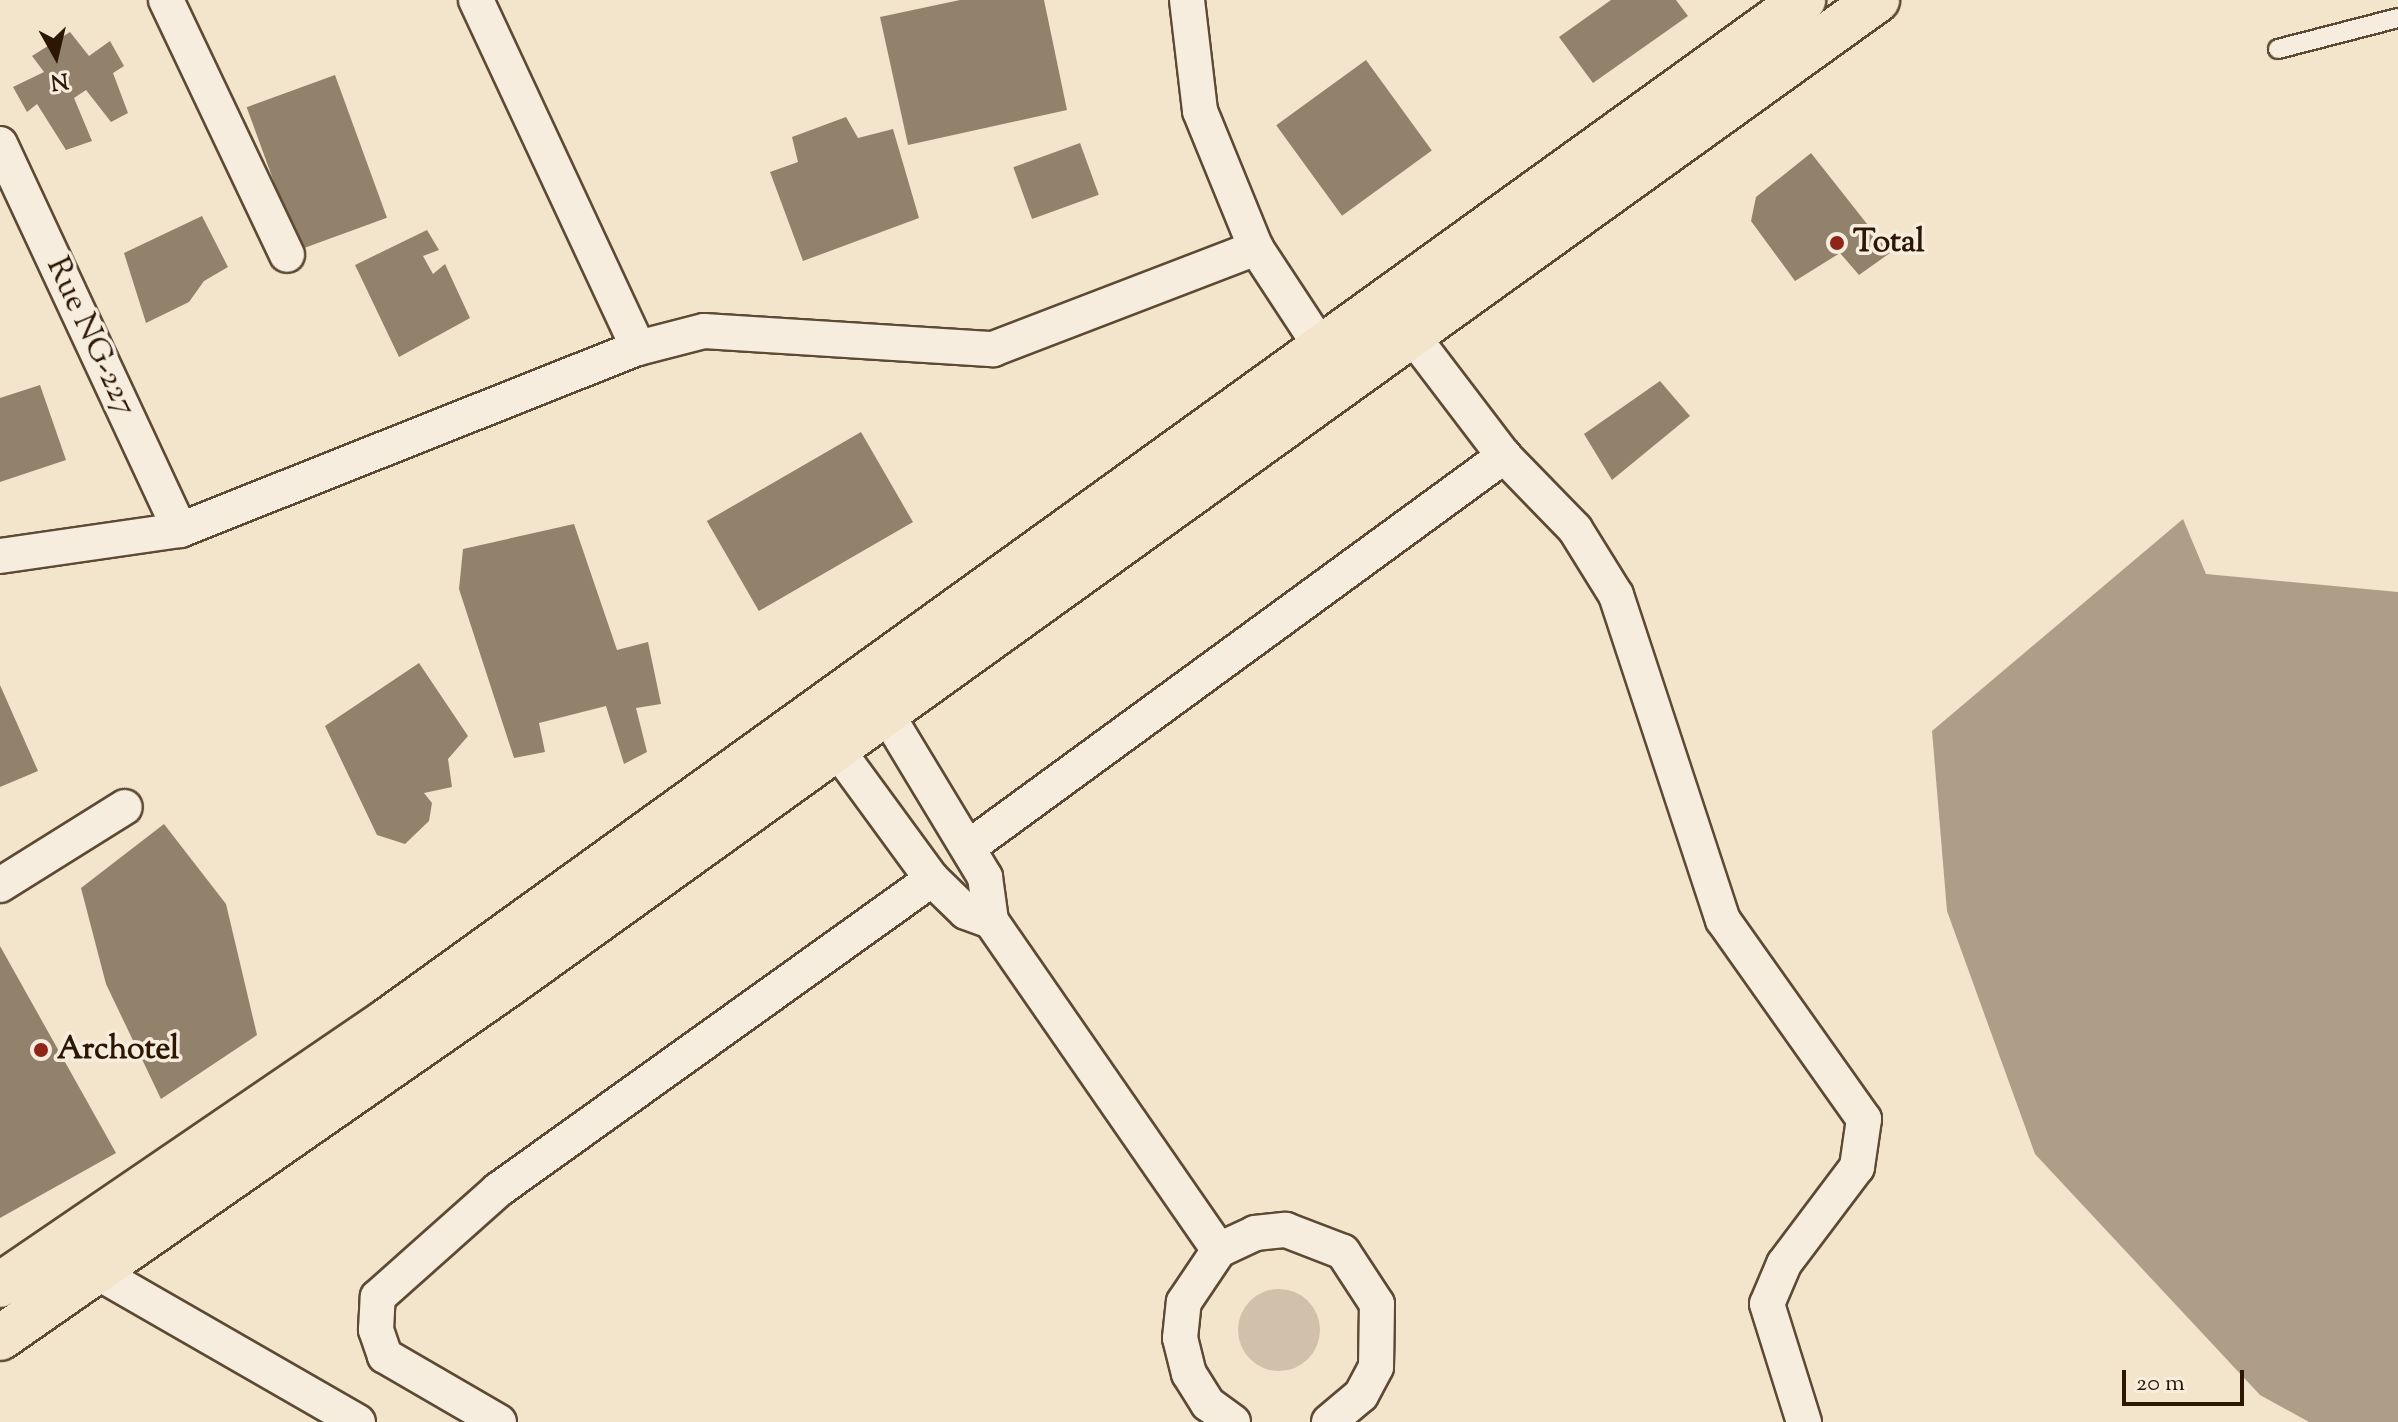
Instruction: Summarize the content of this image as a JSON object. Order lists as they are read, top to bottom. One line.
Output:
{"streets":{"street":["Rue NG-227"]},"places":["Total","Archotel"],"scale_bar":"20 m","north":"bottom"}
